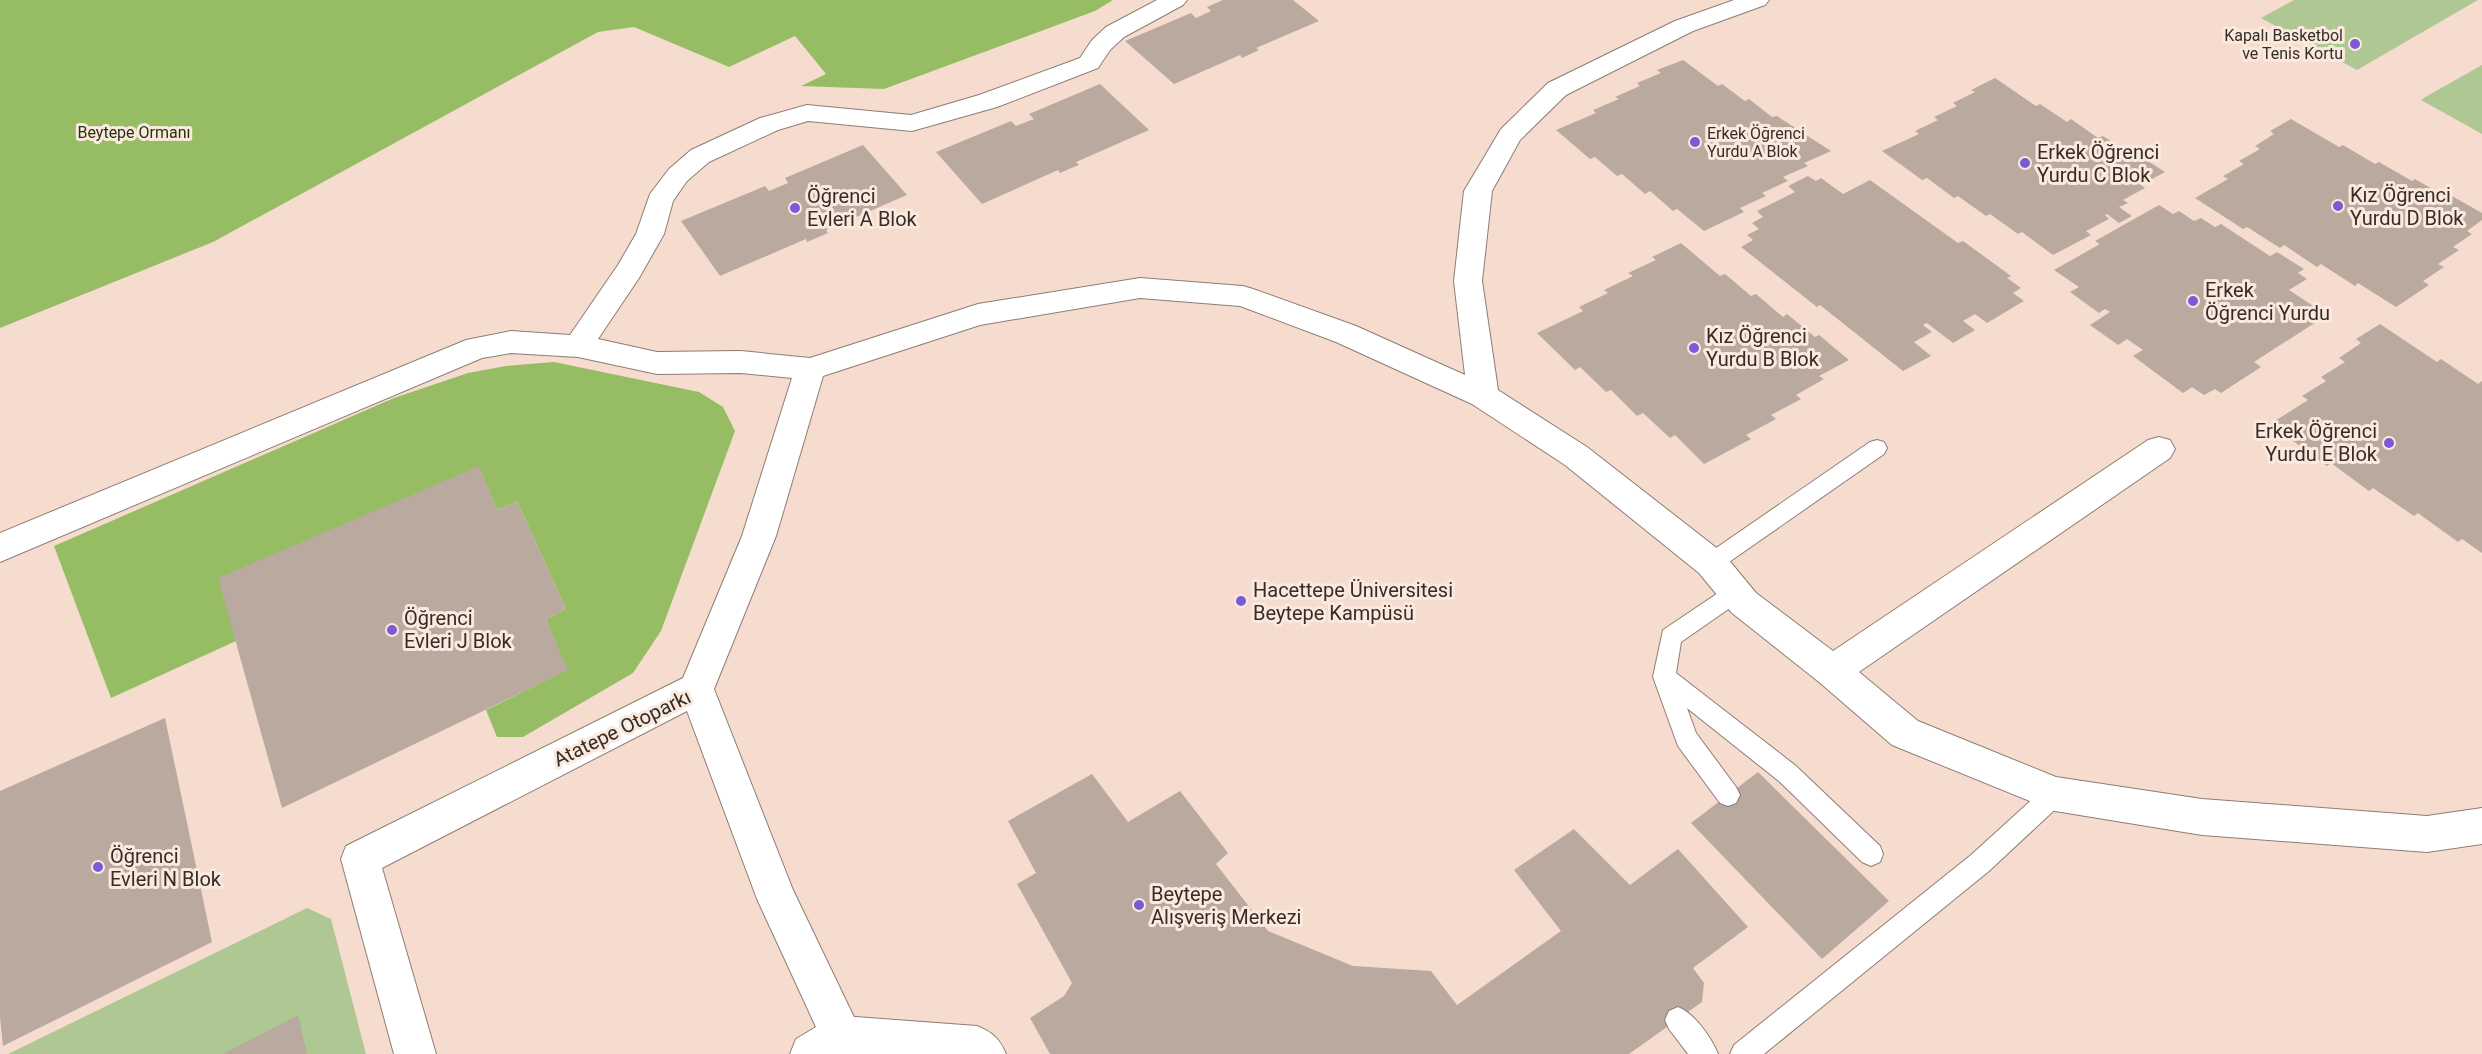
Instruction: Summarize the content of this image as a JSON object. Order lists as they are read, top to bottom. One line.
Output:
{"streets":{"street":["Atatepe Otoparkı"]},"parks":["Beytepe Ormanı"],"places":["Kapalı Basketbol ve Tenis Kortu","Erkek Öğrenci Yurdu A Blok","Erkek Öğrenci Yurdu C Blok","Kız Öğrenci Yurdu D Blok","Öğrenci Evleri A Blok","Erkek Öğrenci Yurdu","Kız Öğrenci Yurdu B Blok","Erkek Öğrenci Yurdu E Blok","Hacettepe Üniversitesi Beytepe Kampüsü","Öğrenci Evleri J Blok","Öğrenci Evleri N Blok","Beytepe Alışveriş Merkezi"]}
